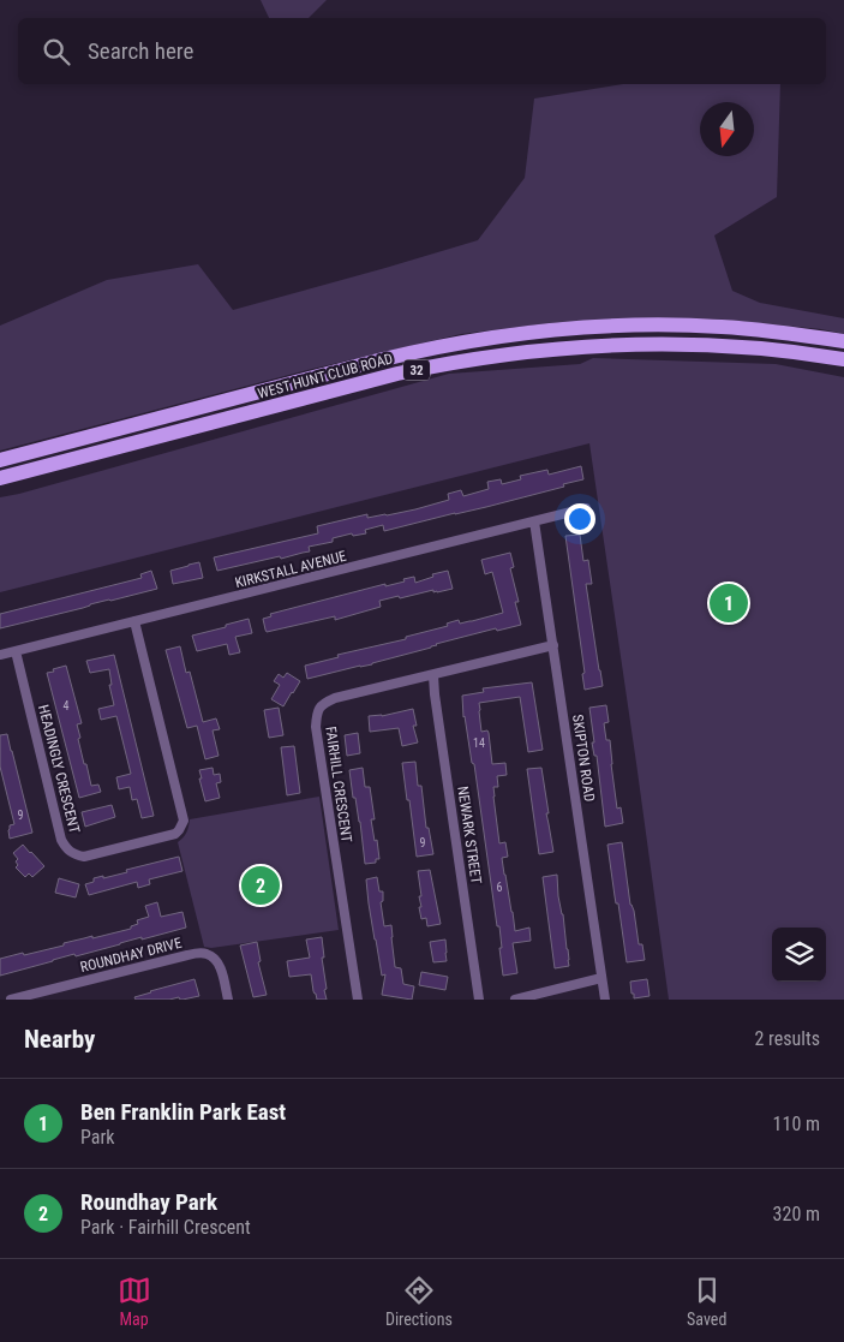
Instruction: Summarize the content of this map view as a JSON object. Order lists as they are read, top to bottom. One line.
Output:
{"streets":{"main road":["32","WEST HUNT CLUB ROAD"],"street":["KIRKSTALL AVENUE","SKIPTON ROAD","HEADINGLY CRESCENT","FAIRHILL CRESCENT","NEWARK STREET","ROUNDHAY DRIVE"]},"crossings":[["KIRKSTALL AVENUE","SKIPTON ROAD"],["KIRKSTALL AVENUE","HEADINGLY CRESCENT"],["SKIPTON ROAD","FAIRHILL CRESCENT"],["FAIRHILL CRESCENT","NEWARK STREET"]],"house_numbers":["4","14","9","9","6"],"north":"bottom","page":{"search":"Search here","pins":["1","2"],"heading":["Nearby","2 results"],"list":[{"mark":"1","name":"Ben Franklin Park East","note":"Park","value":"110 m"},{"mark":"2","name":"Roundhay Park","note":"Park · Fairhill Crescent","value":"320 m"}],"nav":["Map","Directions","Saved"]}}
